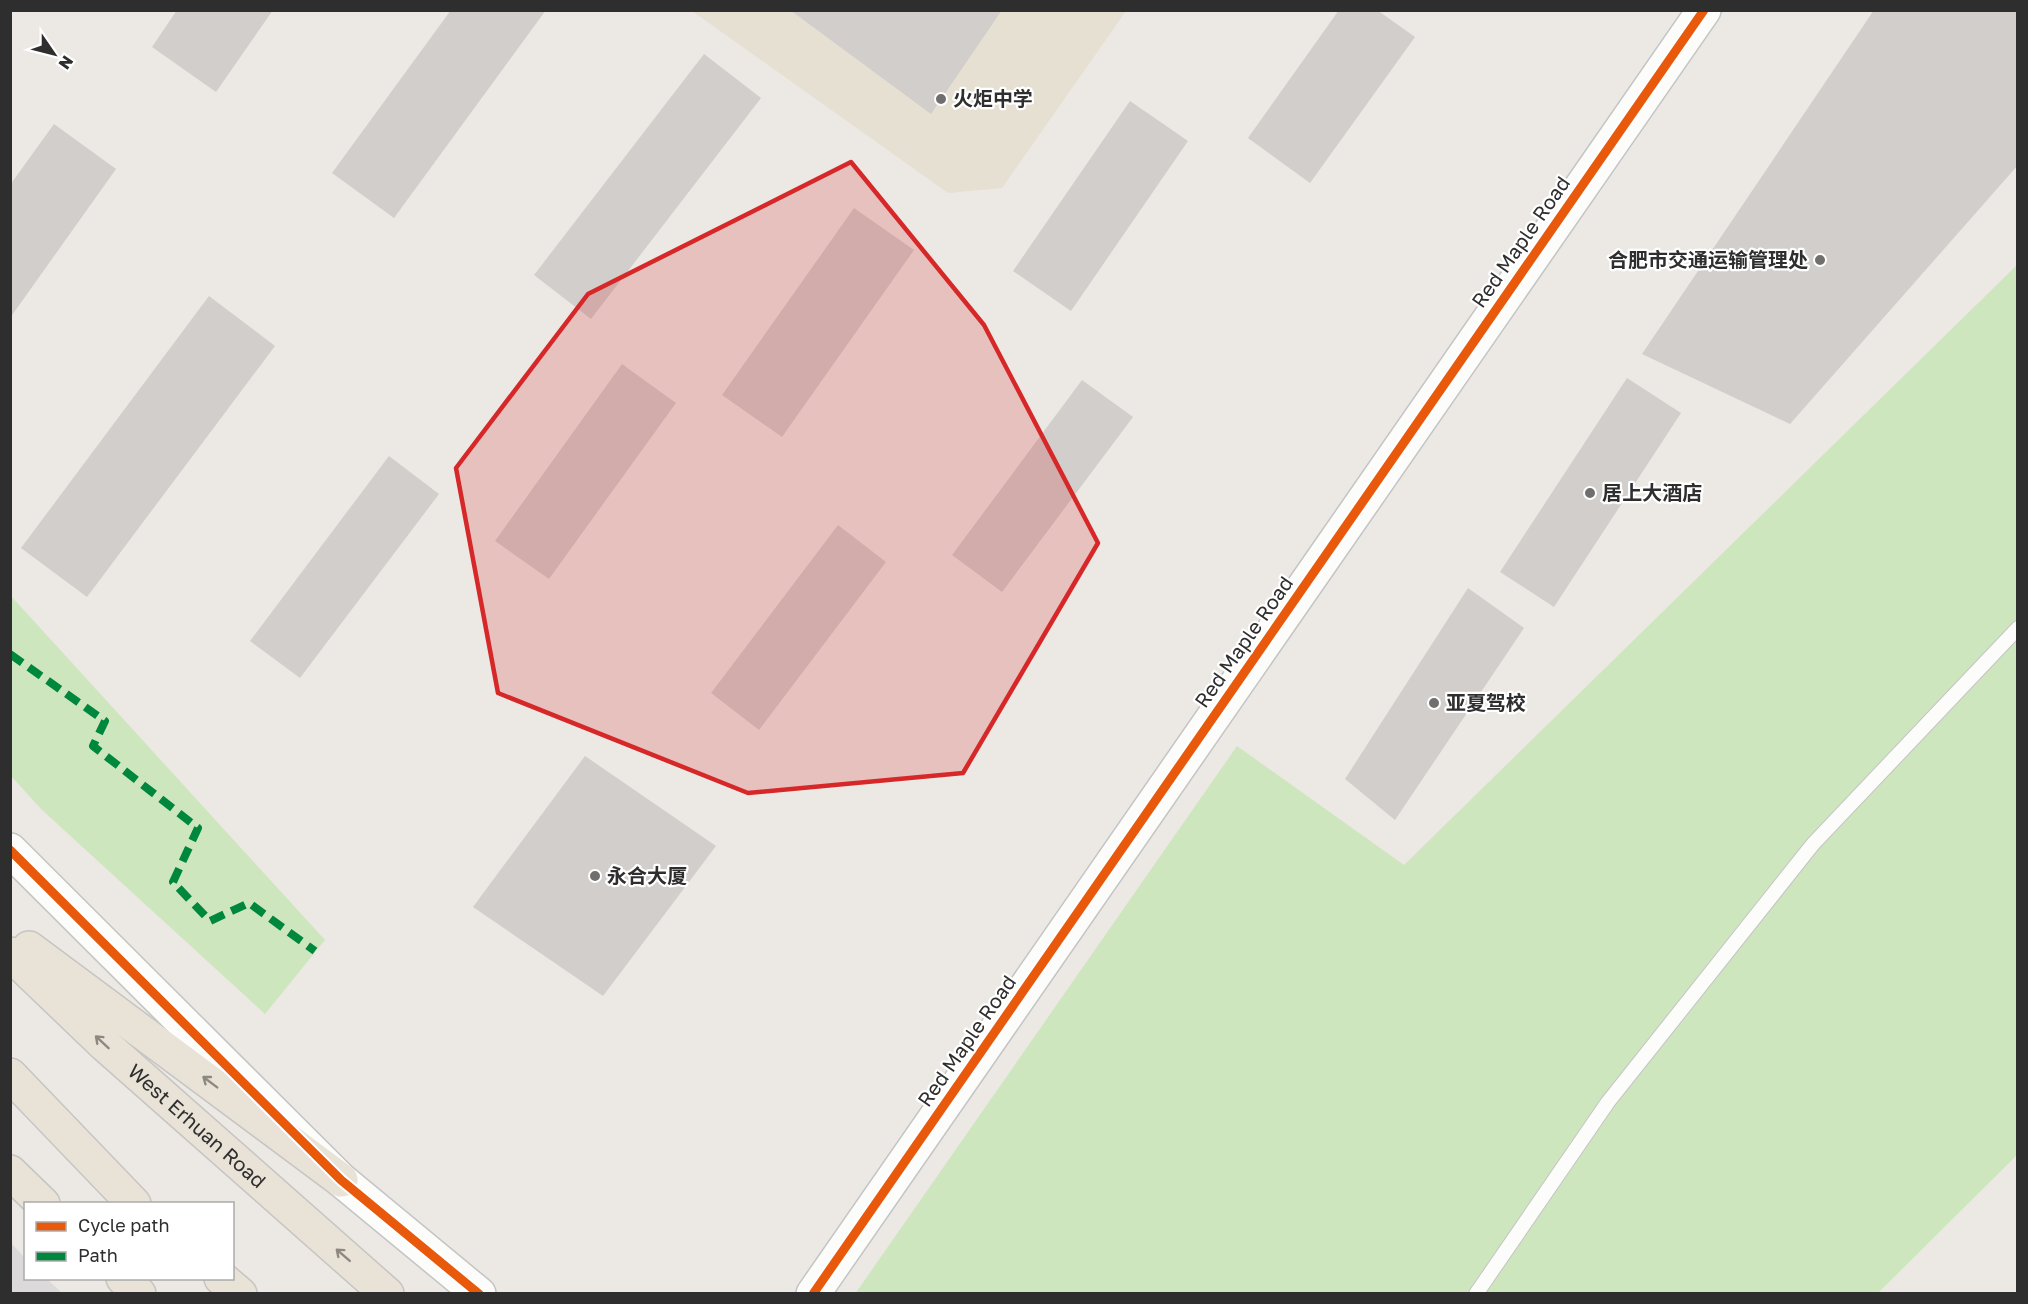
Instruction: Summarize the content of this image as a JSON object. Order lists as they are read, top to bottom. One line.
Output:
{"streets":{"highway":["West Erhuan Road"],"street":["Red Maple Road"]},"places":["火炬中学","合肥市交通运输管理处","居上大酒店","亚夏驾校","永合大厦"],"legend":["Cycle path","Path"],"north":"bottom right"}
